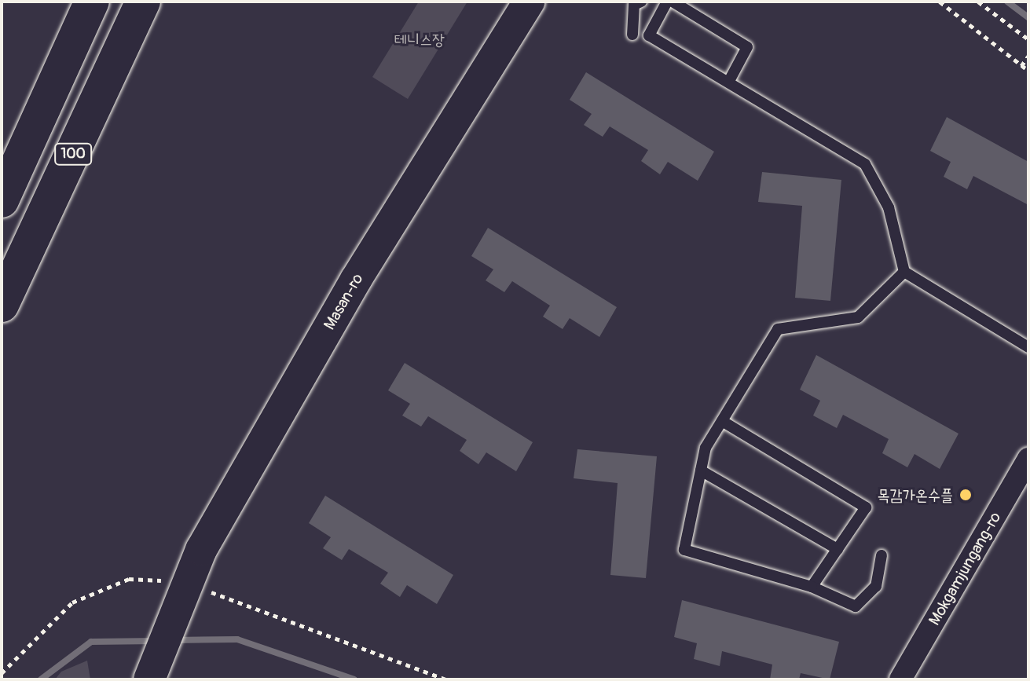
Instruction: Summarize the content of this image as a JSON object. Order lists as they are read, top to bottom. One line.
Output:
{"streets":{"highway":["100"],"street":["Masan-ro","Mokgamjungang-ro"]},"parks":["테니스장"],"places":["목감가온수플"]}
